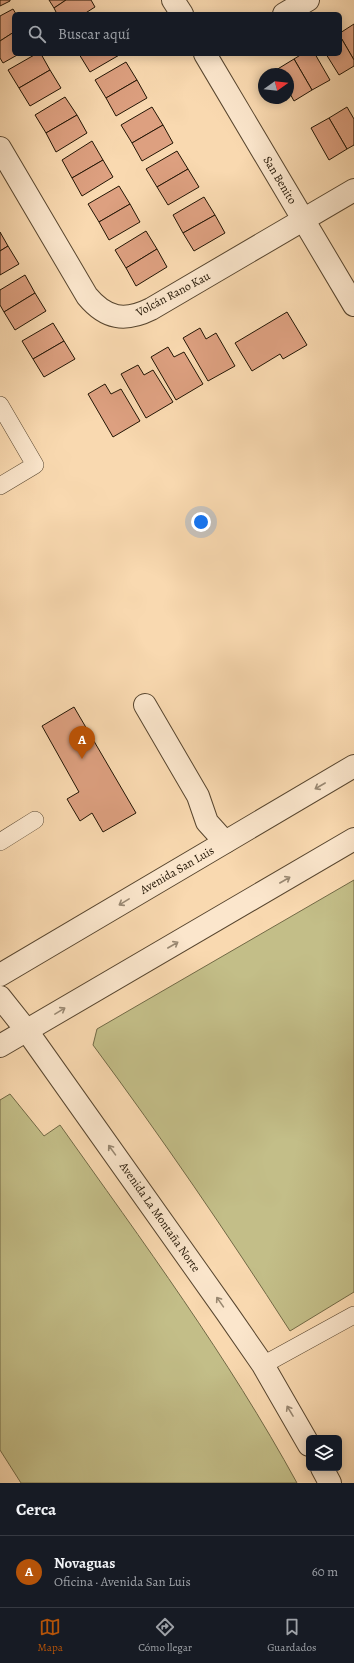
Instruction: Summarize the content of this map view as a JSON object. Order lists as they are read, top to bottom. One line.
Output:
{"streets":{"street":["San Benito","Volcán Rano Kau","Avenida San Luis","Avenida La Montaña Norte"]},"crossings":[["San Benito","Volcán Rano Kau"]],"one_way":["Avenida La Montaña Norte"],"north":"right","page":{"search":"Buscar aquí","pins":"A","heading":"Cerca","list":[{"mark":"A","name":"Novaguas","note":"Oficina · Avenida San Luis","value":"60 m"}],"nav":["Mapa","Cómo llegar","Guardados"]}}
